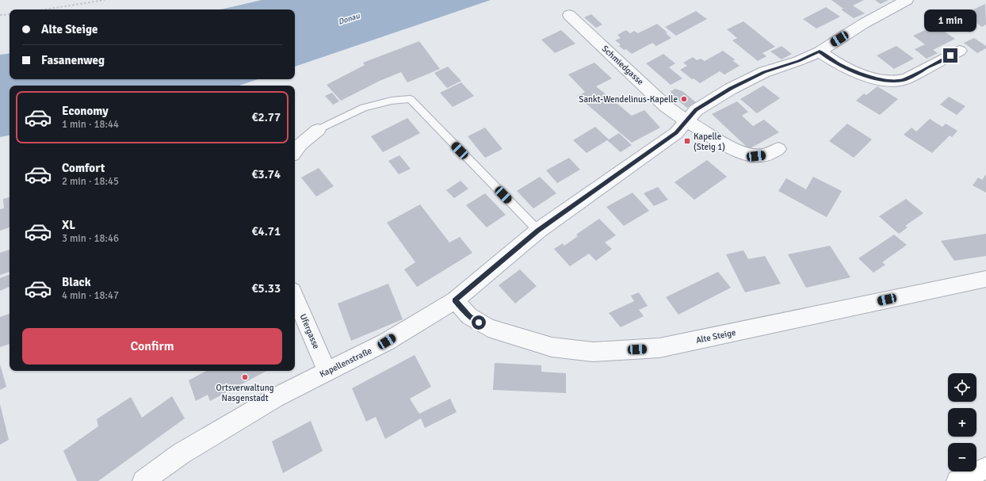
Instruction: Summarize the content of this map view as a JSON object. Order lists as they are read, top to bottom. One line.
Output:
{"streets":{"street":["Schmiedgasse","Ufergasse","Alte Steige","Kapellenstraße"]},"crossings":[["Schmiedgasse","Kapellenstraße"],["Ufergasse","Kapellenstraße"],["Alte Steige","Kapellenstraße"]],"water":["Donau"],"places":{"other":["Sankt-Wendelinus-Kapelle","Ortsverwaltung Nasgenstadt"],"transit":["Kapelle (Steig 1)"]},"page":{"bubble":"1 min","banner":["Alte Steige","Fasanenweg"],"list":[{"name":"Economy","note":"1 min · 18:44","value":"€2.77"},{"name":"Comfort","note":"2 min · 18:45","value":"€3.74"},{"name":"XL","note":"3 min · 18:46","value":"€4.71"},{"name":"Black","note":"4 min · 18:47","value":"€5.33"}],"buttons":"Confirm","map_buttons":["+","−"]}}
